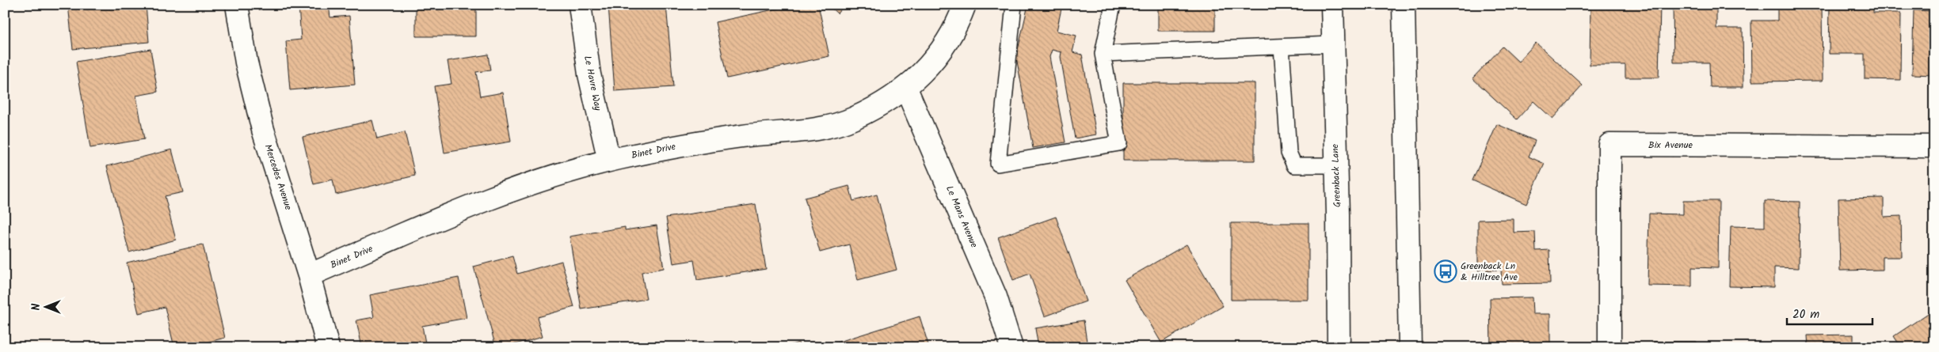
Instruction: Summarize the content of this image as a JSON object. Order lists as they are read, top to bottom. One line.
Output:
{"streets":{"street":["Le Havre Way","Bix Avenue","Binet Drive","Greenback Lane","Mercedes Avenue","Le Mans Avenue"]},"crossings":[["Le Havre Way","Binet Drive"],["Binet Drive","Mercedes Avenue"],["Binet Drive","Le Mans Avenue"]],"places":{"bus stop":["Greenback Ln & Hilltree Ave"]},"scale_bar":"20 m","north":"left"}
